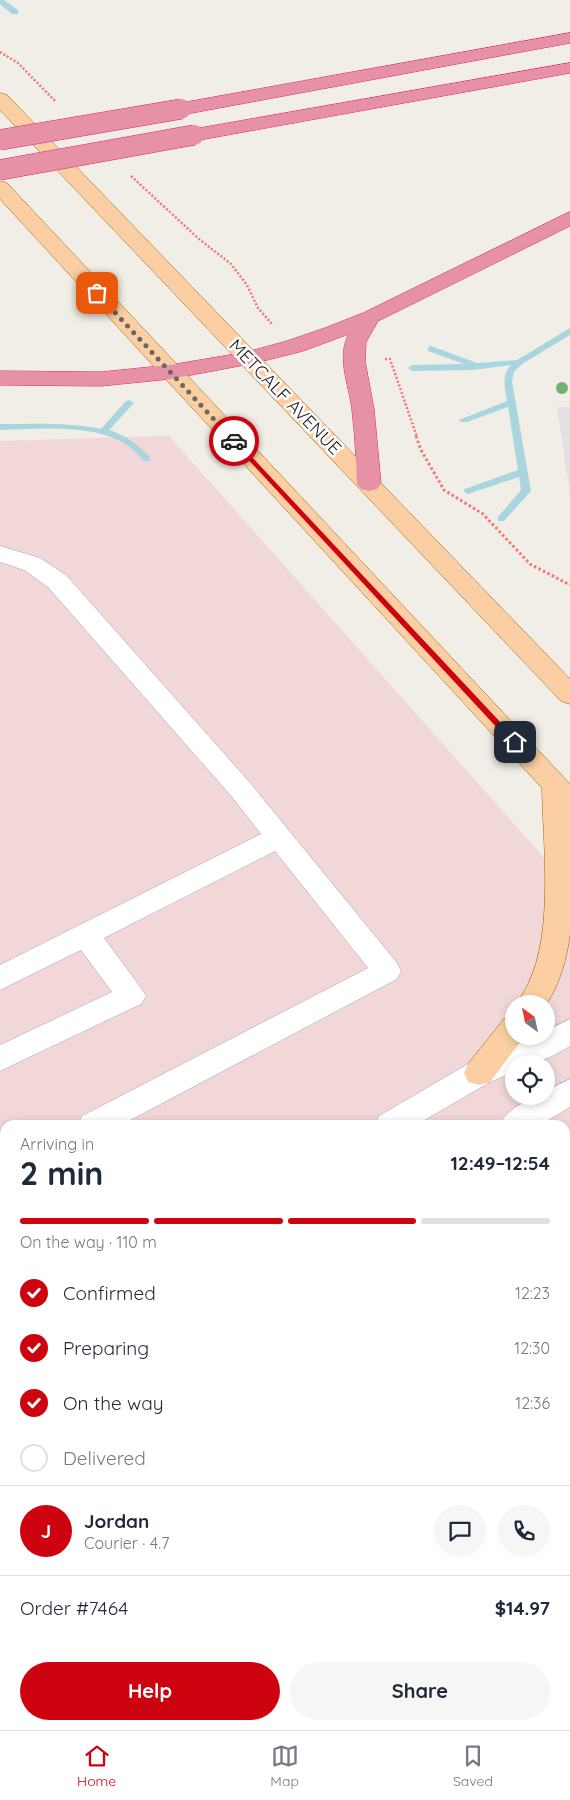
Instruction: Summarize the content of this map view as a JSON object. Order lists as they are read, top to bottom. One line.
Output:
{"streets":{"main road":["METCALF AVENUE"]},"north":"top left","page":{"heading":["2 min","Arriving in","12:49–12:54"],"panel":["Jordan","Courier · 4.7","Order #7464","$14.97"],"bar":"On the way · 110 m","list":[["Confirmed","12:23"],["Preparing","12:30"],["On the way","12:36"],"Delivered"],"round":"J","buttons":["Help","Share"],"tabs":["Home","Map","Saved"]}}
